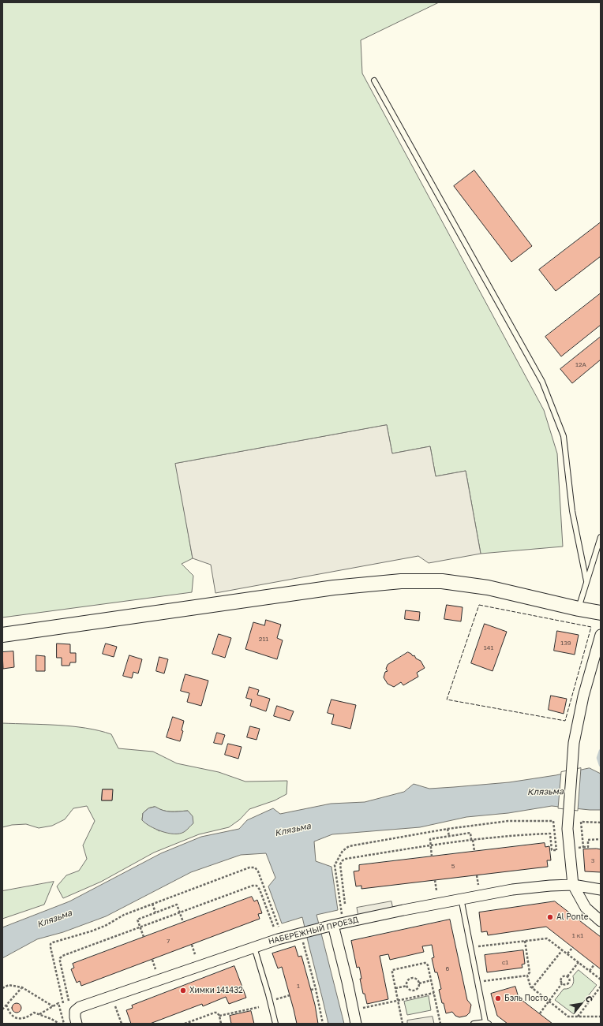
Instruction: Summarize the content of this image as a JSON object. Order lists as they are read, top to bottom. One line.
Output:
{"streets":{"street":["НАБЕРЕЖНЫЙ ПРОЕЗД"]},"water":["Клязьма"],"places":["Al Ponte","Химки 141432","Бэль Посто"],"house_numbers":["12А","211","139","141","3","5","1 к1","7","с1","6","1"],"north":"top right"}
